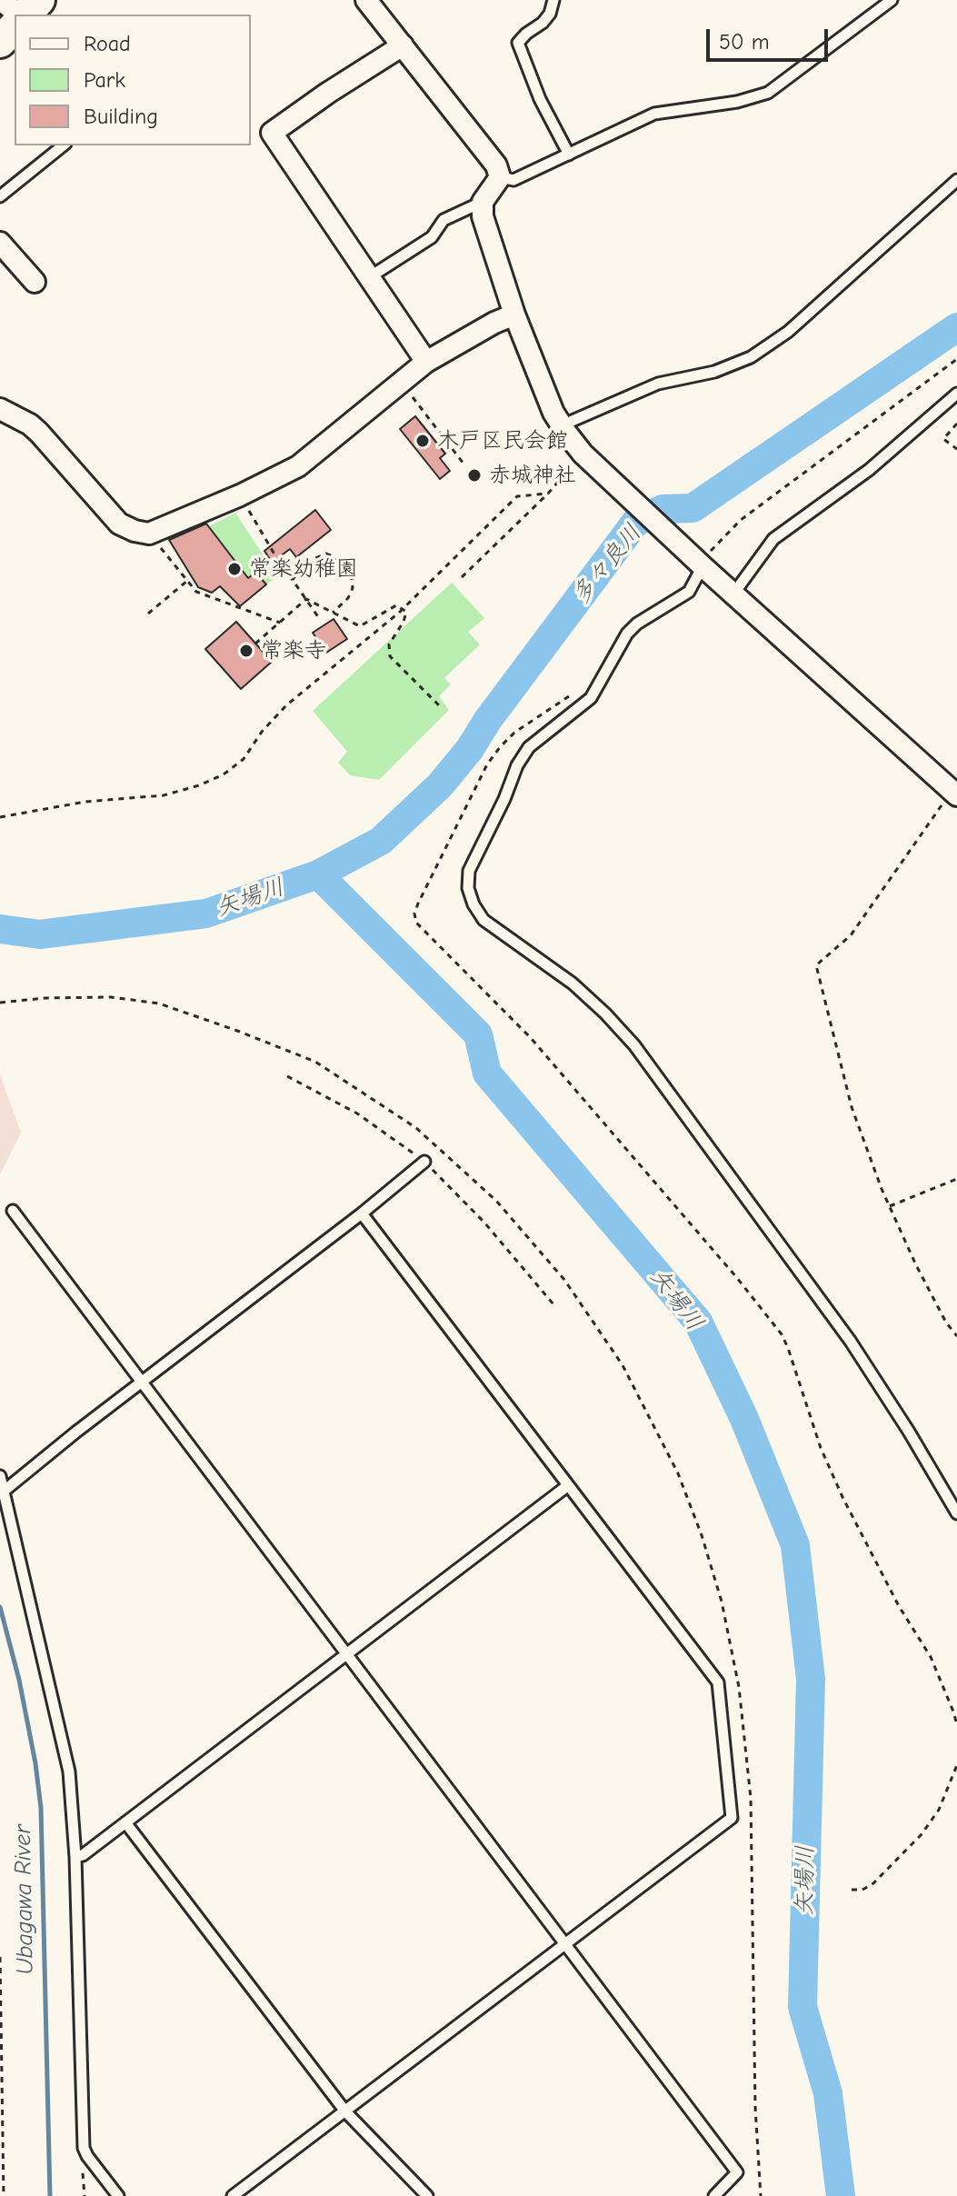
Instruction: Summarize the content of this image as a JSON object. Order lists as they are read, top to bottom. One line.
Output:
{"water":["多々良川","矢場川","Ubagawa River"],"places":["木戸区民会館","赤城神社","常楽幼稚園","常楽寺"],"legend":["Road","Park","Building"],"scale_bar":"50 m"}
